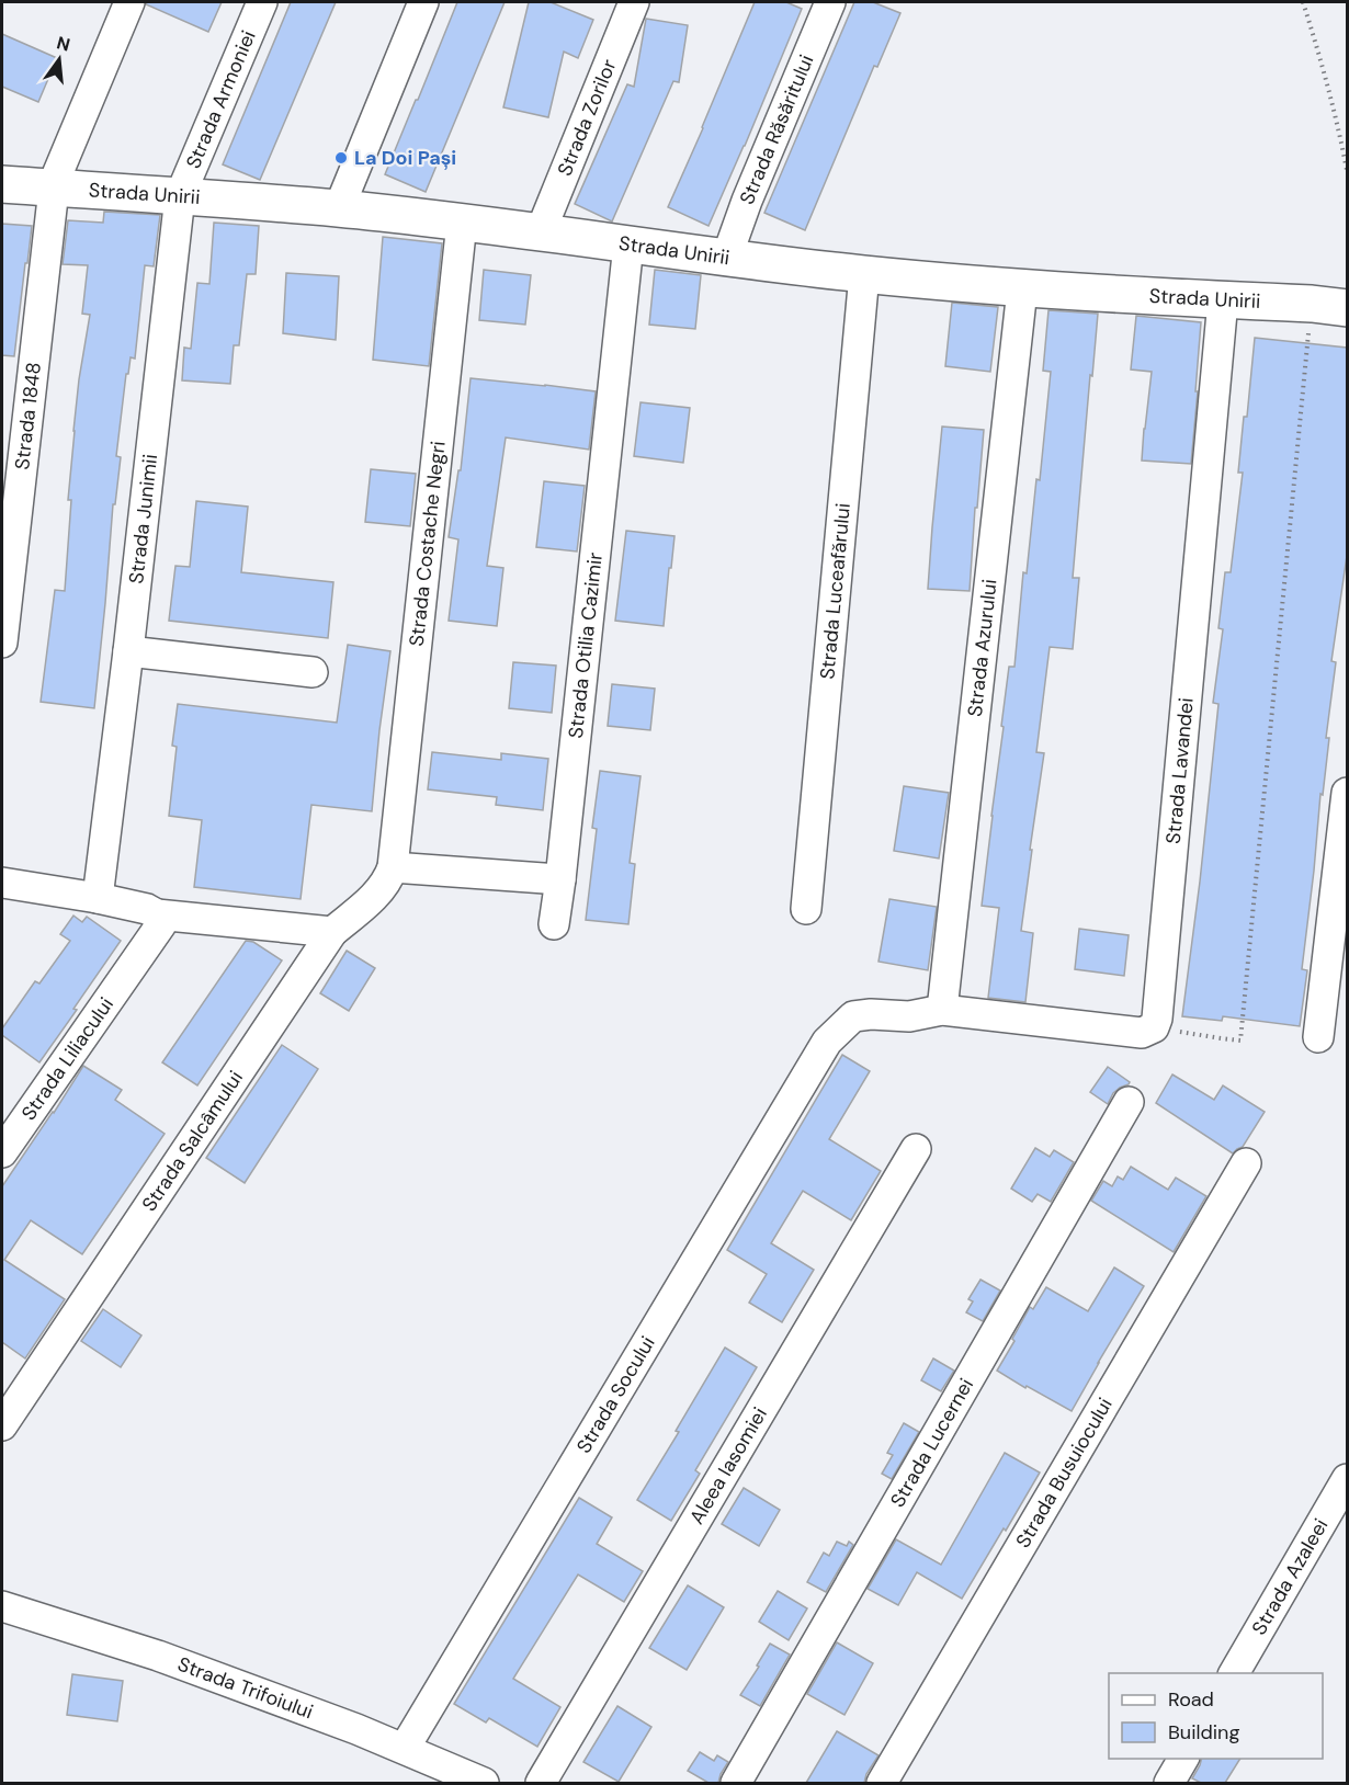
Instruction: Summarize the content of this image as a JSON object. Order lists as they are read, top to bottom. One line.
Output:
{"streets":{"street":["Strada Armoniei","Strada Zorilor","Strada Răsăritului","Strada Unirii","Strada 1848","Strada Junimii","Strada Costache Negri","Strada Luceafǎrului","Strada Otilia Cazimir","Strada Azurului","Strada Lavandei","Strada Liliacului","Strada Salcâmului","Strada Socului","Strada Lucernei","Aleea Iasomiei","Strada Busuiocului","Strada Azaleei","Strada Trifoiului"]},"crossings":[["Strada Armoniei","Strada Unirii"],["Strada Armoniei","Strada Junimii"],["Strada Zorilor","Strada Unirii"],["Strada Răsăritului","Strada Unirii"],["Strada Unirii","Strada 1848"],["Strada Unirii","Strada Junimii"],["Strada Unirii","Strada Costache Negri"],["Strada Unirii","Strada Luceafǎrului"],["Strada Unirii","Strada Otilia Cazimir"],["Strada Unirii","Strada Azurului"],["Strada Unirii","Strada Lavandei"],["Strada Costache Negri","Strada Salcâmului"],["Strada Azurului","Strada Socului"],["Strada Socului","Strada Trifoiului"]],"places":["La Doi Pași"],"legend":["Road","Building"],"north":"top"}
